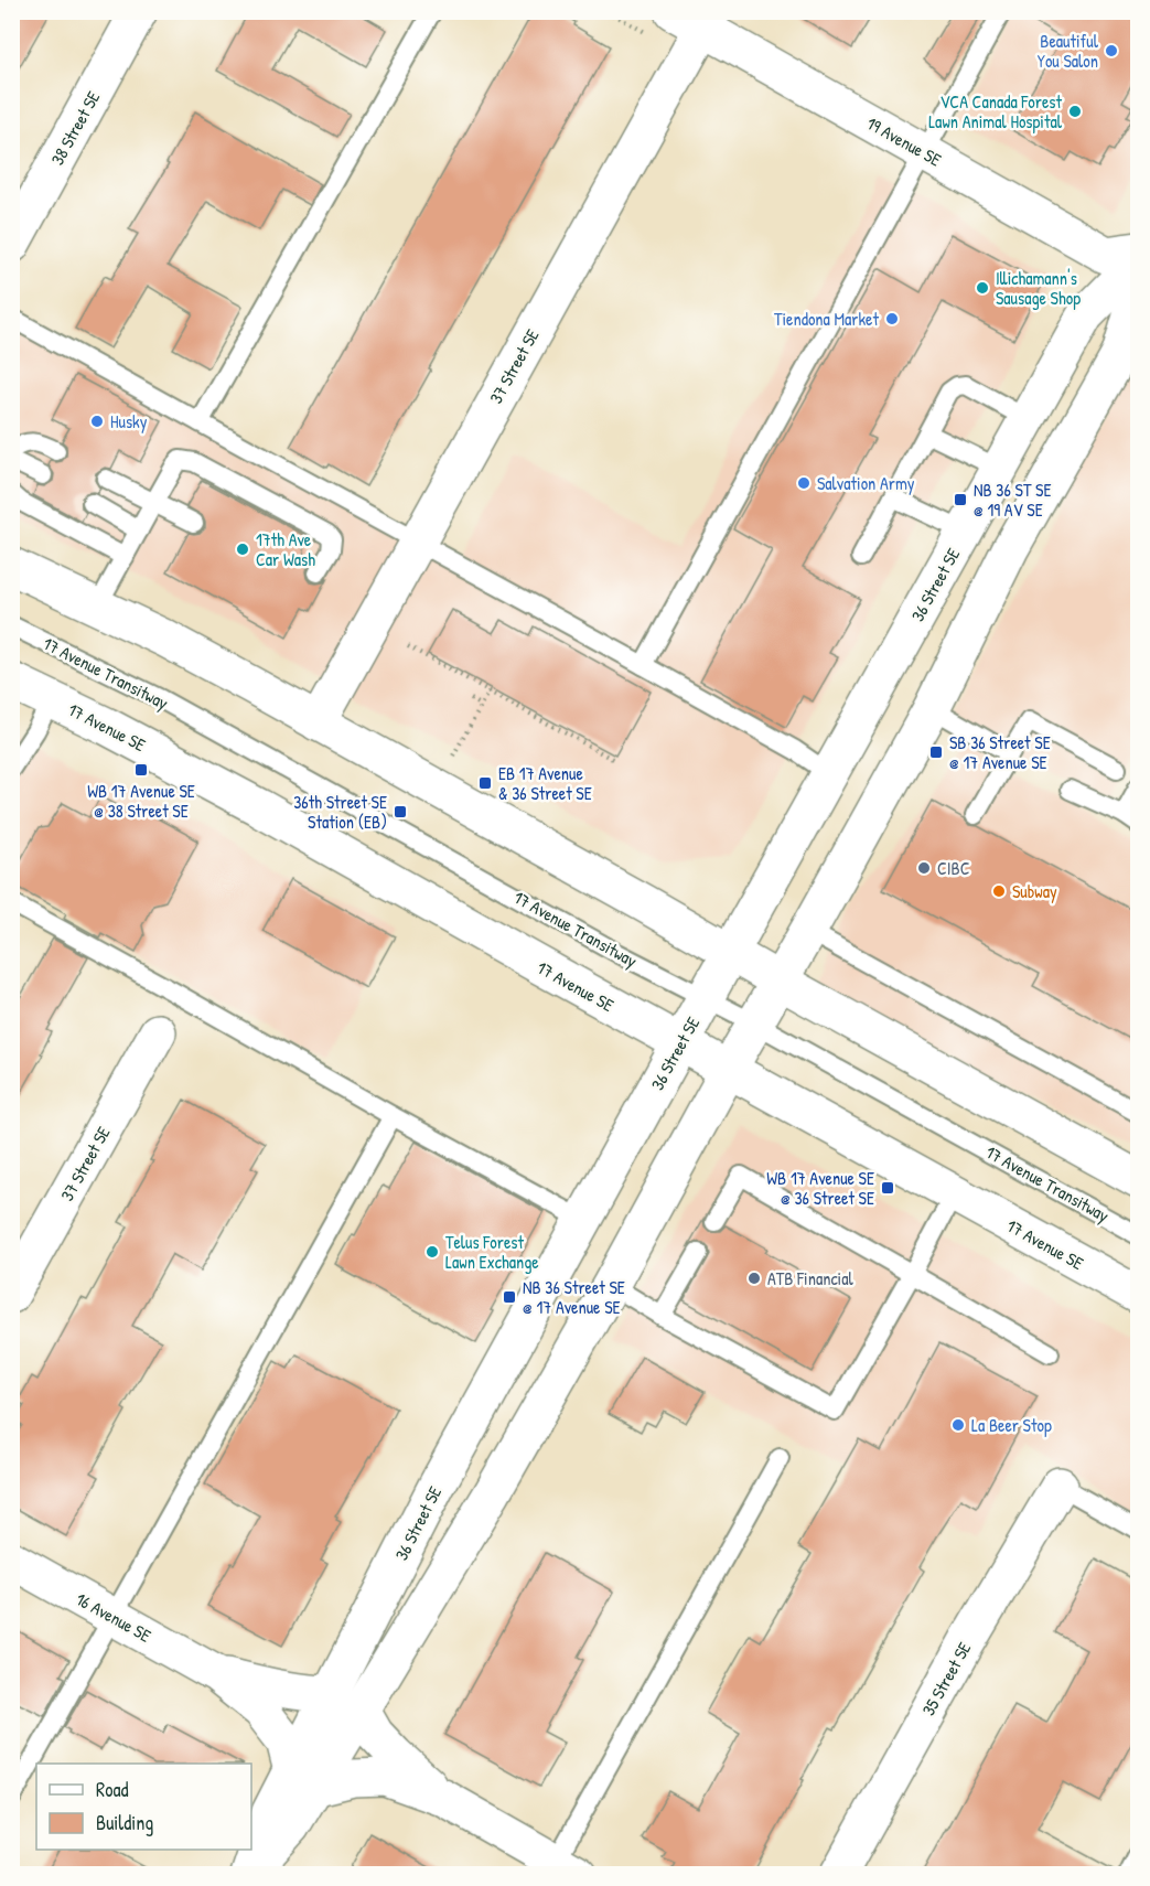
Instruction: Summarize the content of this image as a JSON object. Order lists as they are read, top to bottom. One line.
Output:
{"streets":{"main road":["38 Street SE","19 Avenue SE","37 Street SE","36 Street SE","17 Avenue SE","16 Avenue SE","35 Street SE"],"lane":["17 Avenue Transitway"]},"crossings":[["19 Avenue SE","37 Street SE"],["36 Street SE","17 Avenue Transitway"],["36 Street SE","17 Avenue SE"],["36 Street SE","16 Avenue SE"]],"places":{"other":["Beautiful You Salon","VCA Canada Forest Lawn Animal Hospital","Illichamann's Sausage Shop","Tiendona Market","Husky","Salvation Army","17th Ave Car Wash","CIBC","Subway","Telus Forest Lawn Exchange","ATB Financial","La Beer Stop"],"transit":["NB 36 ST SE @ 19 AV SE","SB 36 Street SE @ 17 Avenue SE","WB 17 Avenue SE @ 38 Street SE","EB 17 Avenue & 36 Street SE","36th Street SE Station (EB)","WB 17 Avenue SE @ 36 Street SE","NB 36 Street SE @ 17 Avenue SE"]},"legend":["Road","Building"]}
